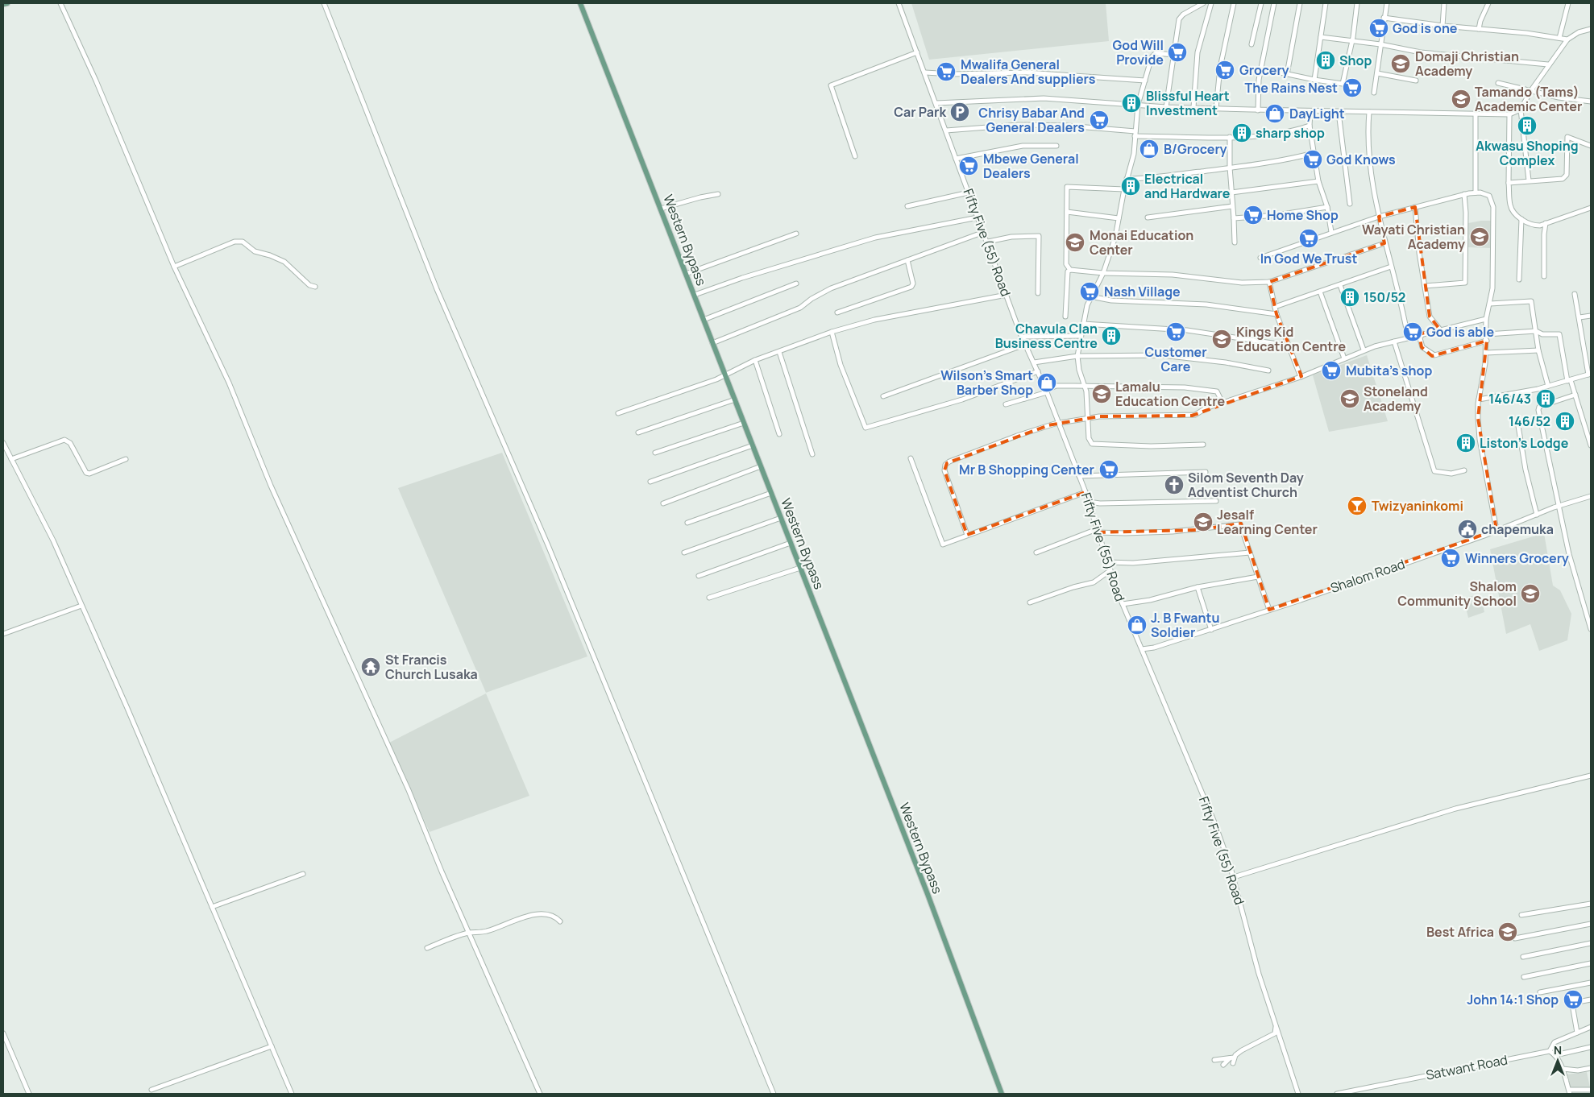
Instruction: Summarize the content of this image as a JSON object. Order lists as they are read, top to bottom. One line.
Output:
{"streets":{"main road":["Western Bypass"],"street":["Fifty Five (55) Road","Shalom Road","Satwant Road"]},"crossings":[["Fifty Five (55) Road","Shalom Road"]],"places":{"supermarket":["God is one","God Will Provide","Grocery","Mwalifa General Dealers And suppliers","The Rains Nest","Chrisy Babar And General Dealers","God Knows","Mbewe General Dealers","Home Shop","In God We Trust","Nash Village","Customer Care","God is able","Mubita's shop","Mr B Shopping Center","Winners Grocery","John 14:1 Shop"],"building":["Shop","Blissful Heart Investment","Akwasu Shoping Complex","sharp shop","Electrical and Hardware","150/52","Chavula Clan Business Centre","146/43","146/52","Liston's Lodge"],"school or university":["Domaji Christian Academy","Tamando (Tams) Academic Center","Wayati Christian Academy","Monai Education Center","Kings Kid Education Centre","Lamalu Education Centre","Stoneland Academy","Jesalf Learning Center","Shalom Community School","Best Africa"],"parking":["Car Park"],"shop":["DayLight","B/Grocery","Wilson's Smart Barber Shop","J. B Fwantu Soldier"],"church":["Silom Seventh Day Adventist Church"],"bar":["Twizyaninkomi"],"public building":["chapemuka"],"temple":["St Francis Church Lusaka"]},"north":"top"}
